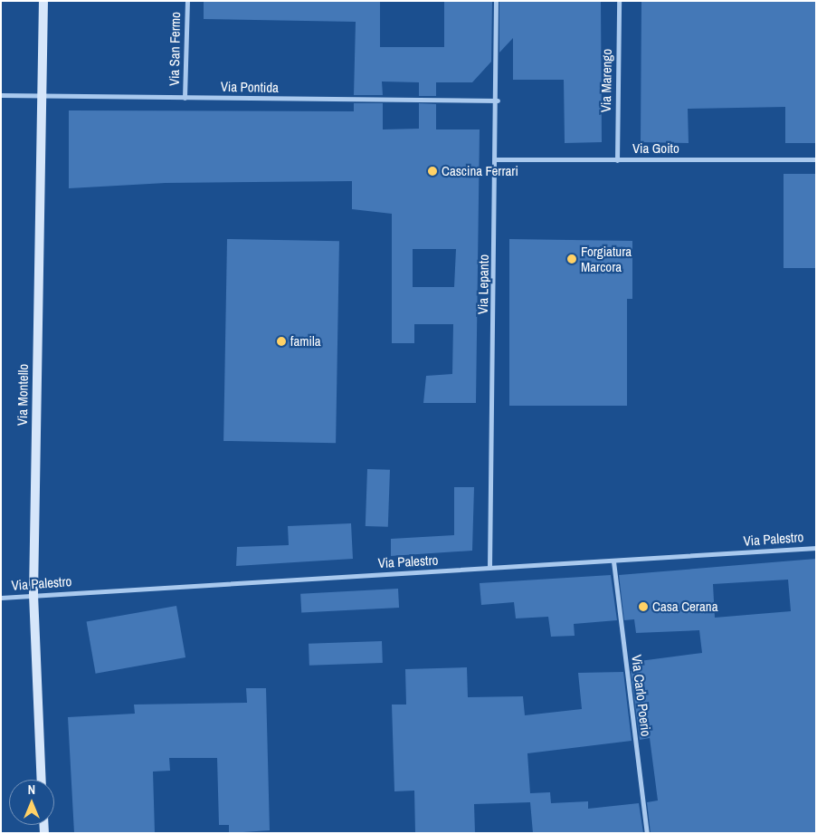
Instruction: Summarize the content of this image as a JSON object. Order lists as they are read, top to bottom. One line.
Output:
{"streets":{"street":["Via San Fermo","Via Marengo","Via Pontida","Via Goito","Via Lepanto","Via Montello","Via Palestro","Via Carlo Poerio"]},"crossings":[["Via San Fermo","Via Pontida"],["Via Marengo","Via Goito"],["Via Pontida","Via Lepanto"],["Via Pontida","Via Montello"],["Via Goito","Via Lepanto"],["Via Lepanto","Via Palestro"],["Via Montello","Via Palestro"],["Via Palestro","Via Carlo Poerio"]],"places":["Cascina Ferrari","Forgiatura Marcora","famila","Casa Cerana"],"north":"top"}
